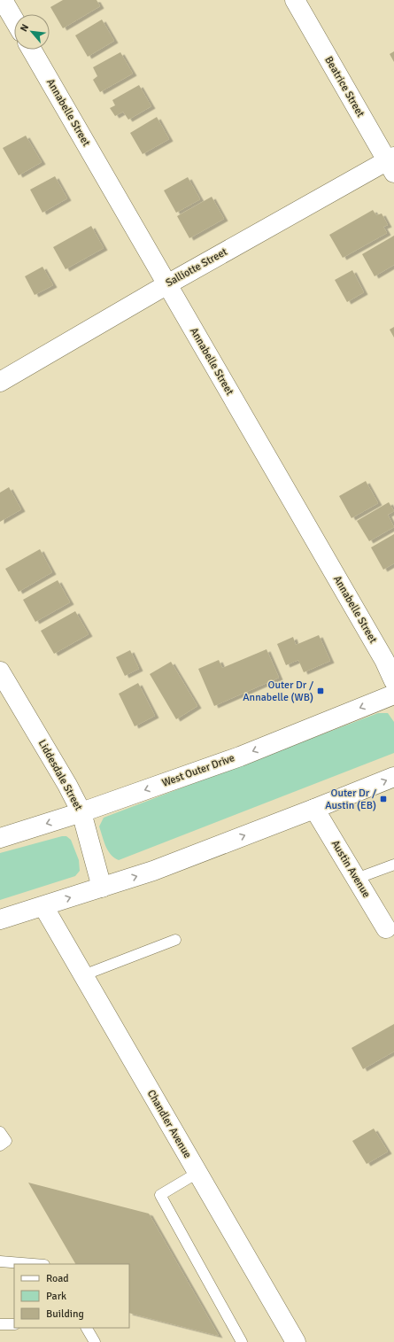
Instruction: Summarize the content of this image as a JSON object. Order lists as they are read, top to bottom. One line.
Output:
{"streets":{"street":["Beatrice Street","Annabelle Street","Salliotte Street","West Outer Drive","Liddesdale Street","Austin Avenue","Chandler Avenue"]},"crossings":[["Beatrice Street","Salliotte Street"],["Annabelle Street","Salliotte Street"],["West Outer Drive","Liddesdale Street"]],"places":{"transit":["Outer Dr / Annabelle (WB)","Outer Dr / Austin (EB)"]},"legend":["Road","Park","Building"],"north":"top left"}
